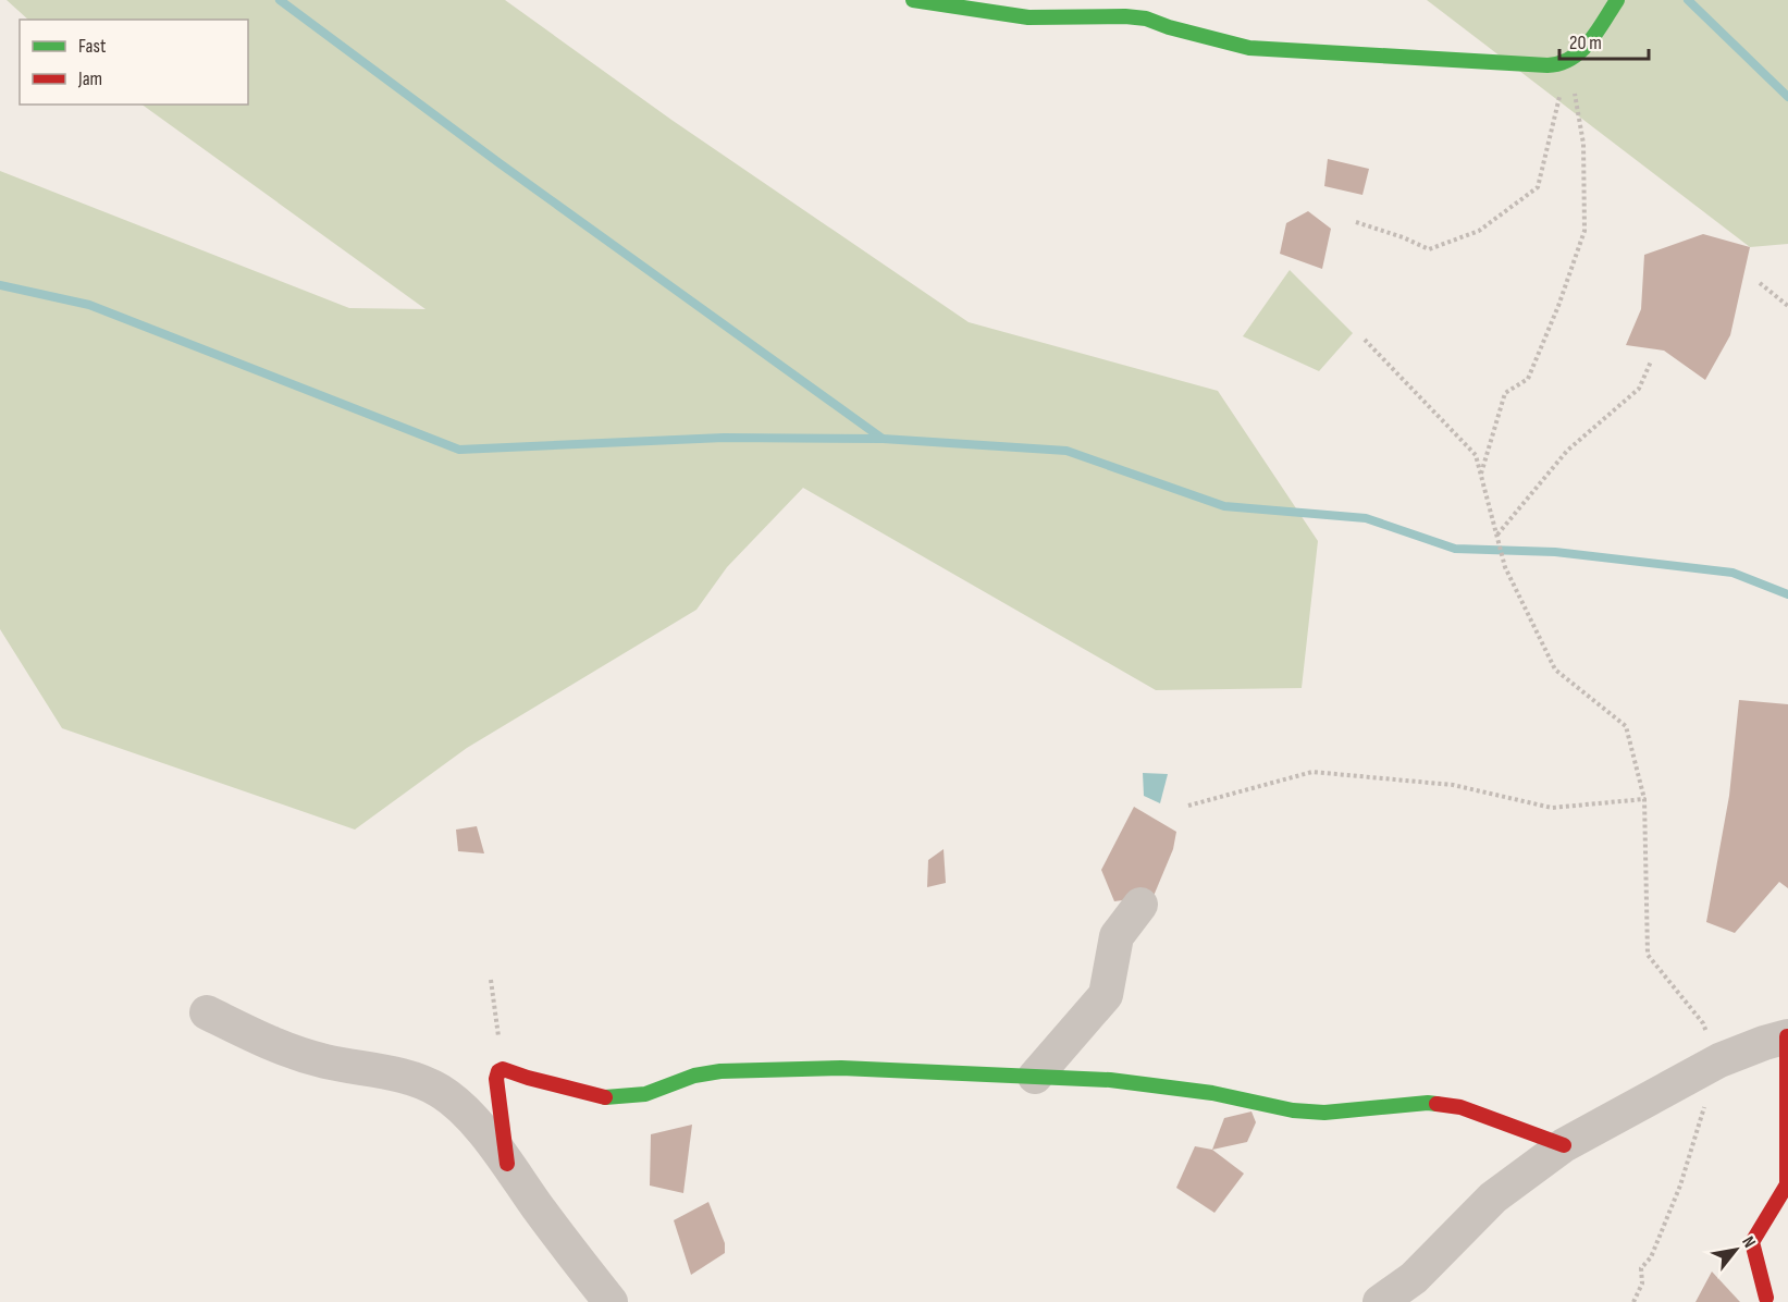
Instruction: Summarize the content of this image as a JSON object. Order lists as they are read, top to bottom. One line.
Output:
{"legend":["Fast","Jam"],"scale_bar":"20 m","north":"top right"}
